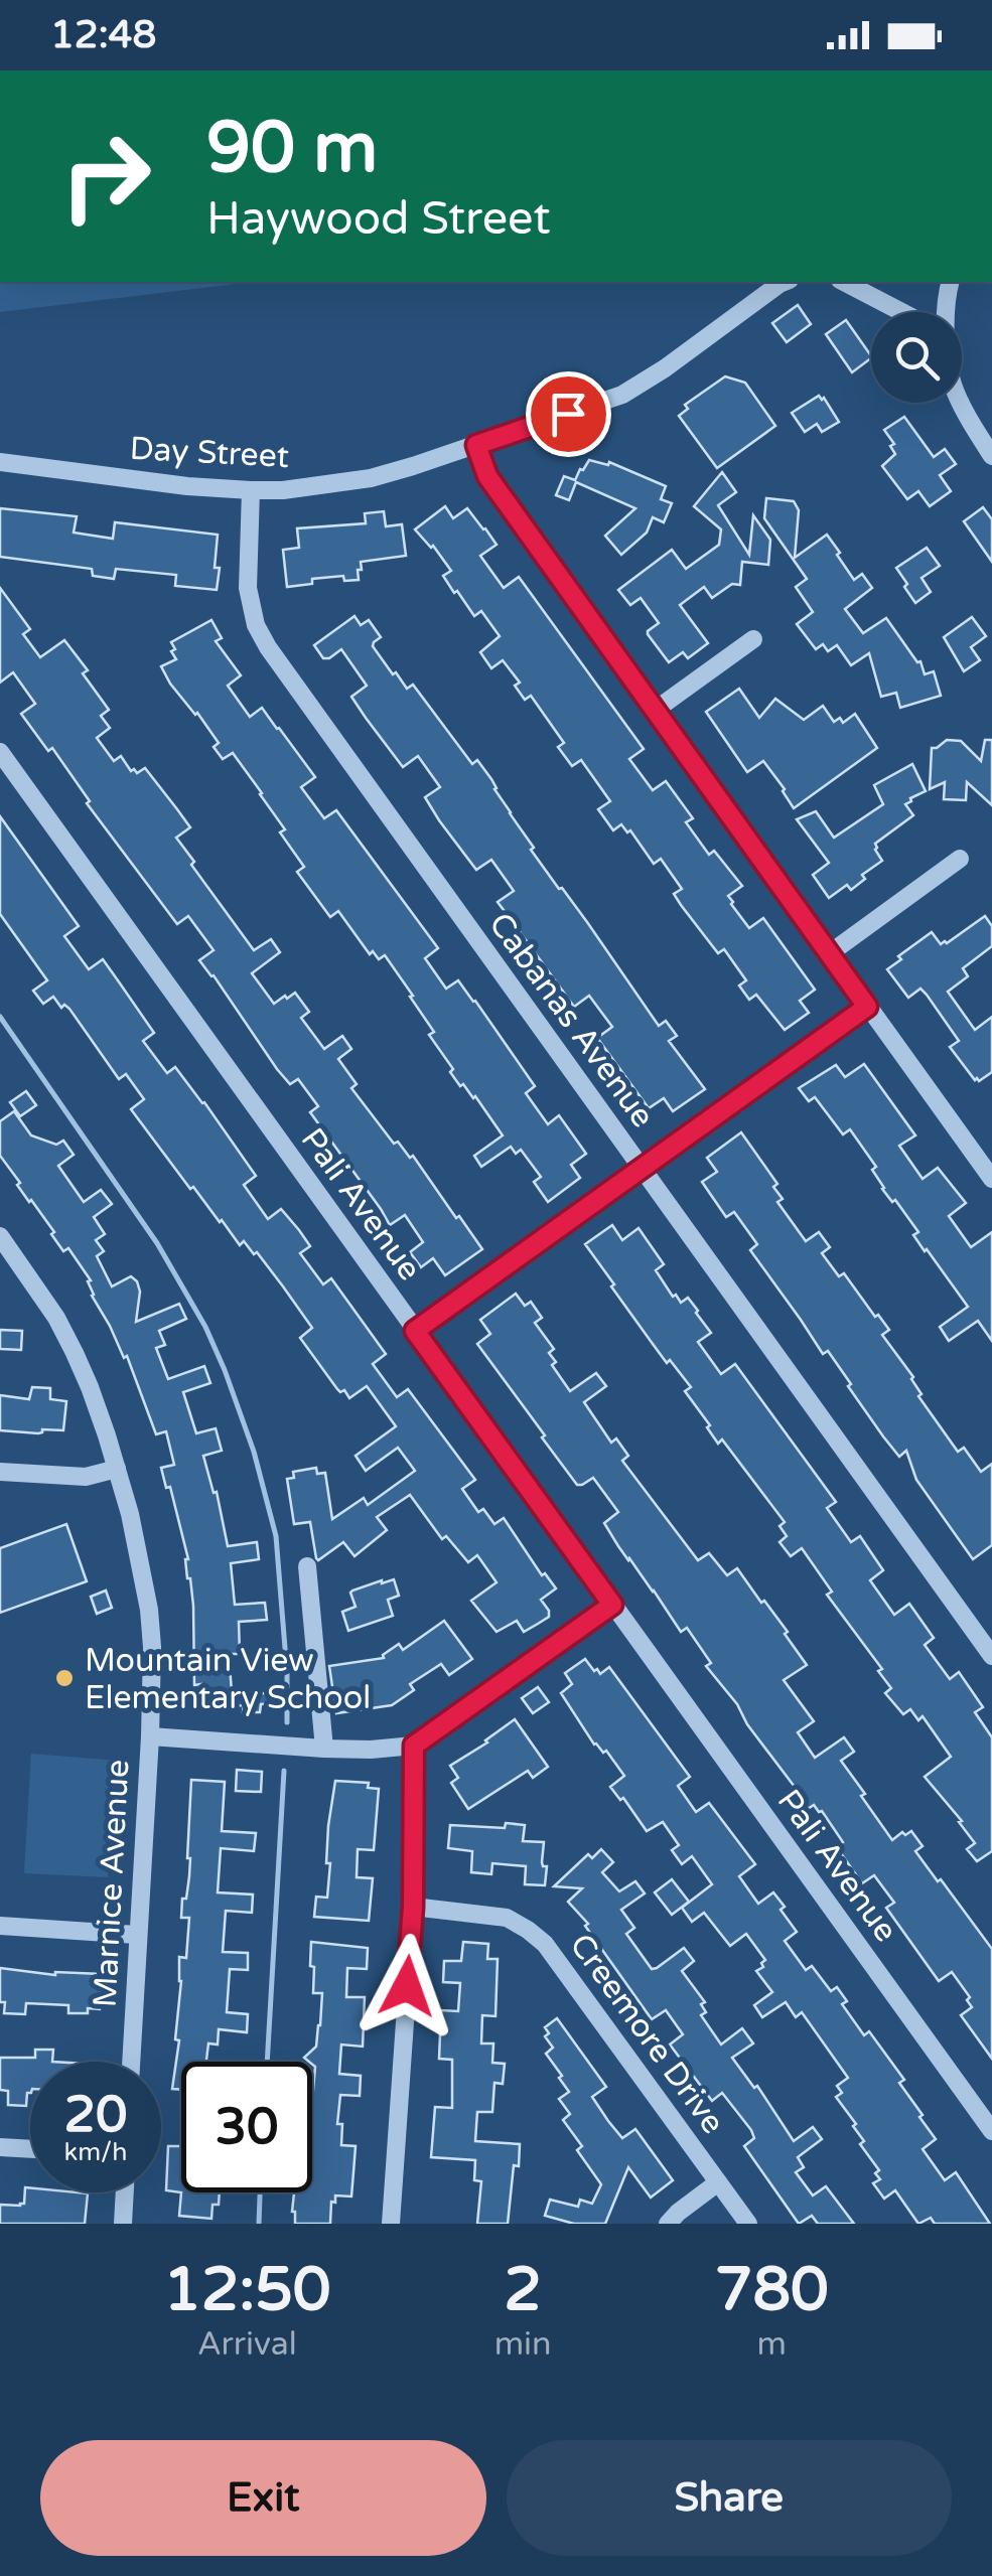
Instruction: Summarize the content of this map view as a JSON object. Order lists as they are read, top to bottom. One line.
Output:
{"streets":{"street":["Day Street","Cabanas Avenue","Pali Avenue","Marnice Avenue","Creemore Drive"]},"crossings":[["Day Street","Cabanas Avenue"]],"places":["Mountain View Elementary School"],"page":{"status":"12:48","turn":["90 m","Haywood Street"],"speed":"20 km/h","limit":"30","eta":["12:50","Arrival","2","min","780","m"],"buttons":["Exit","Share"]}}
